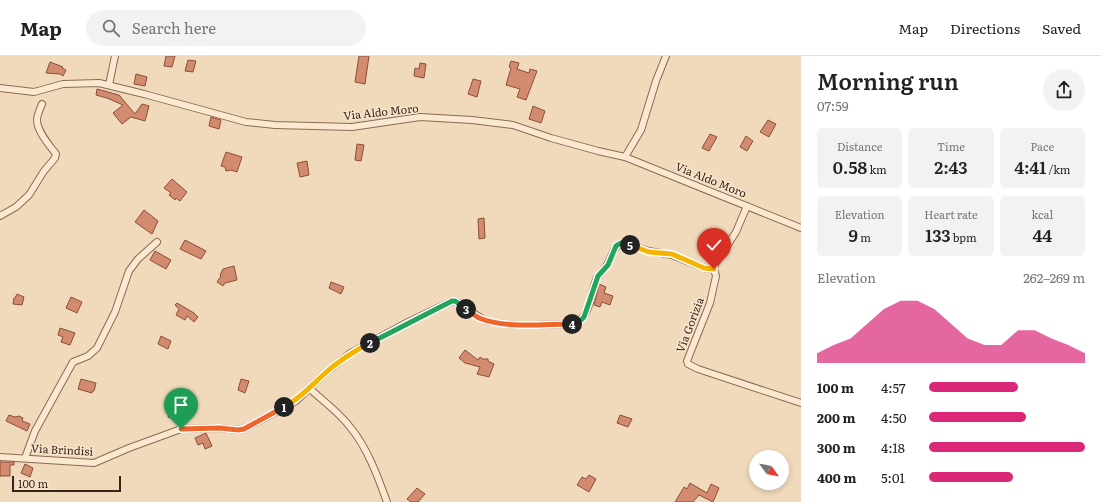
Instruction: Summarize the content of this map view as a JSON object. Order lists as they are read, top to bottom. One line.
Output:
{"streets":{"street":["Via Aldo Moro","Via Gorizia","Via Brindisi"]},"crossings":[["Via Aldo Moro","Via Gorizia"],["Via Gorizia","Via Brindisi"]],"scale_bar":"100 m","north":"bottom right","page":{"header":"Map","search":"Search here","nav":["Map","Directions","Saved"],"heading":["Morning run","07:59"],"stats":[["Distance","0.58 km"],["Time","2:43"],["Pace","4:41 /km"],["Elevation","9 m"],["Heart rate","133 bpm"],["kcal","44"]],"pins":["5","3","4","2","1"],"chart":["Elevation","262–269 m"],"list":[{"name":"100 m","note":"4:57"},{"name":"200 m","note":"4:50"},{"name":"300 m","note":"4:18"},{"name":"400 m","note":"5:01"}],"scale":"100 m"}}
